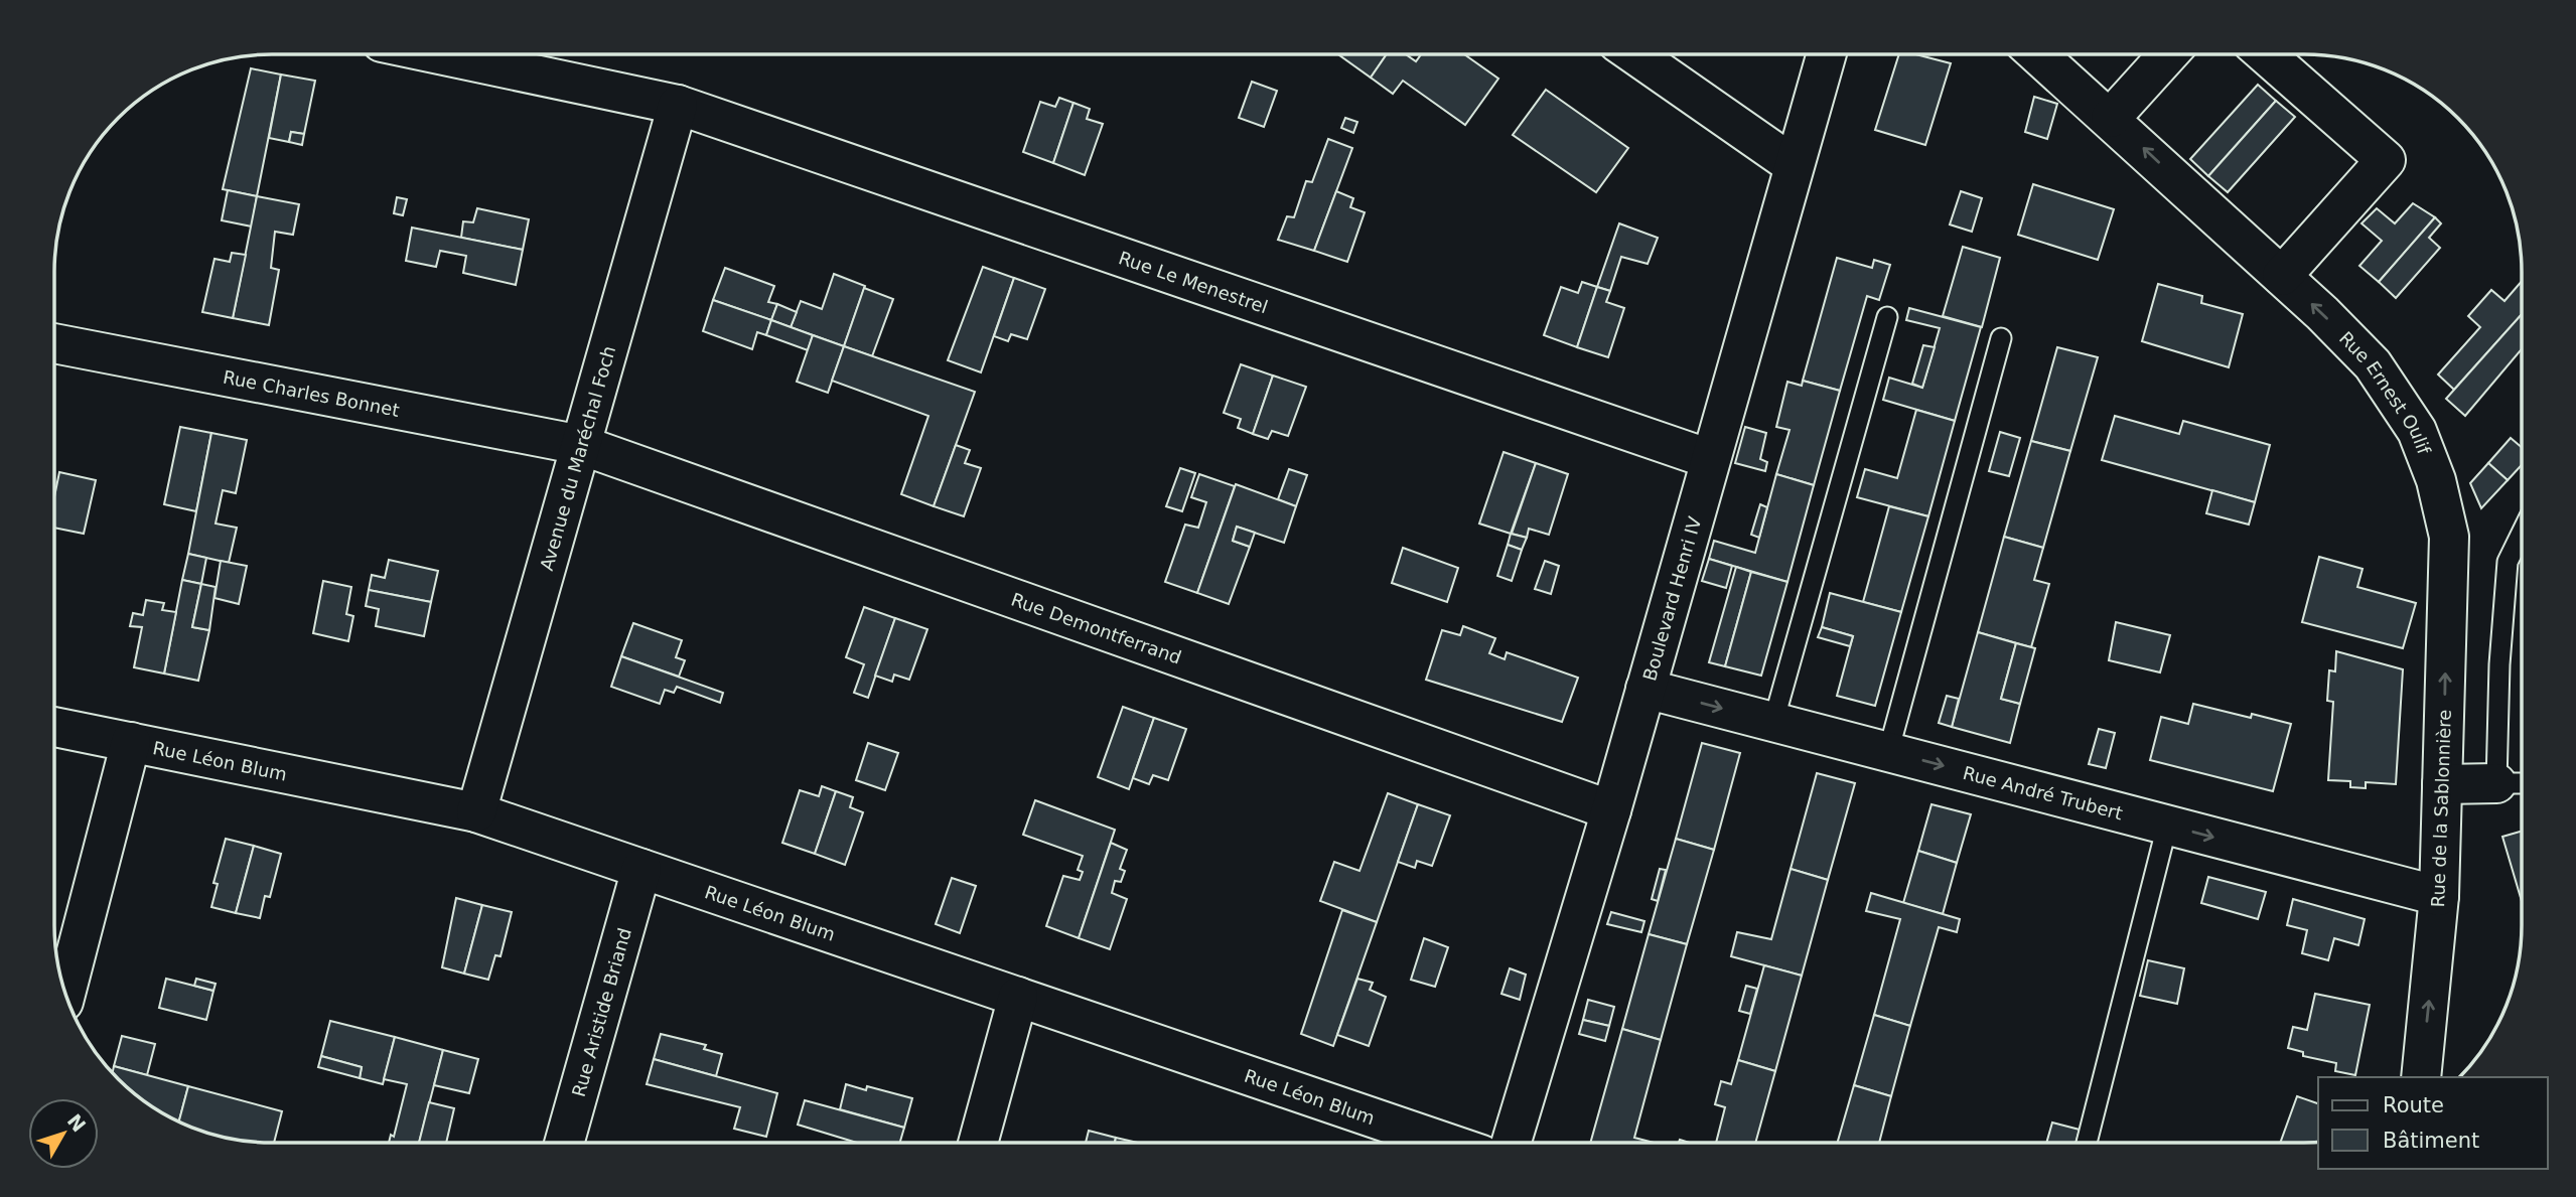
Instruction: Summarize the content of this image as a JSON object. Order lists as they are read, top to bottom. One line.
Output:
{"streets":{"street":["Rue Le Menestrel","Rue Charles Bonnet","Rue Ernest Oulif","Avenue du Maréchal Foch","Boulevard Henri IV","Rue Demontferrand","Rue Léon Blum","Rue André Trubert","Rue de la Sablonnière","Rue Aristide Briand"]},"crossings":[["Rue Le Menestrel","Avenue du Maréchal Foch"],["Rue Le Menestrel","Boulevard Henri IV"],["Rue Charles Bonnet","Avenue du Maréchal Foch"],["Rue Charles Bonnet","Rue Demontferrand"],["Rue Ernest Oulif","Rue de la Sablonnière"],["Avenue du Maréchal Foch","Rue Demontferrand"],["Avenue du Maréchal Foch","Rue Léon Blum"],["Boulevard Henri IV","Rue Demontferrand"],["Boulevard Henri IV","Rue André Trubert"],["Rue Léon Blum","Rue Aristide Briand"],["Rue André Trubert","Rue de la Sablonnière"]],"one_way":["Rue Ernest Oulif","Rue André Trubert","Rue de la Sablonnière"],"legend":["Route","Bâtiment"],"north":"top right"}
